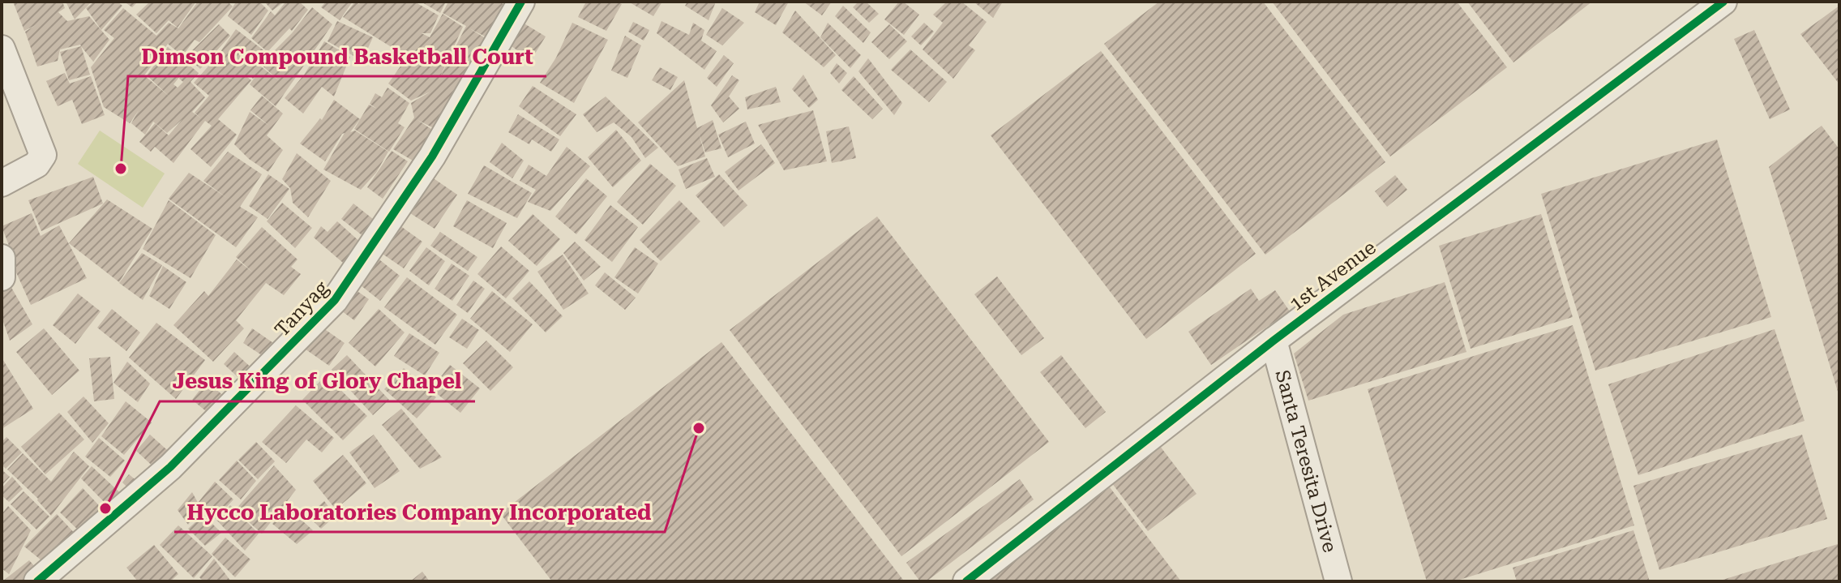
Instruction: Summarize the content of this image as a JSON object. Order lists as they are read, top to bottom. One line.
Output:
{"streets":{"street":["1st Avenue","Tanyag","Santa Teresita Drive"]},"crossings":[["1st Avenue","Santa Teresita Drive"]],"places":["Dimson Compound Basketball Court","Hycco Laboratories Company Incorporated","Jesus King of Glory Chapel"]}
